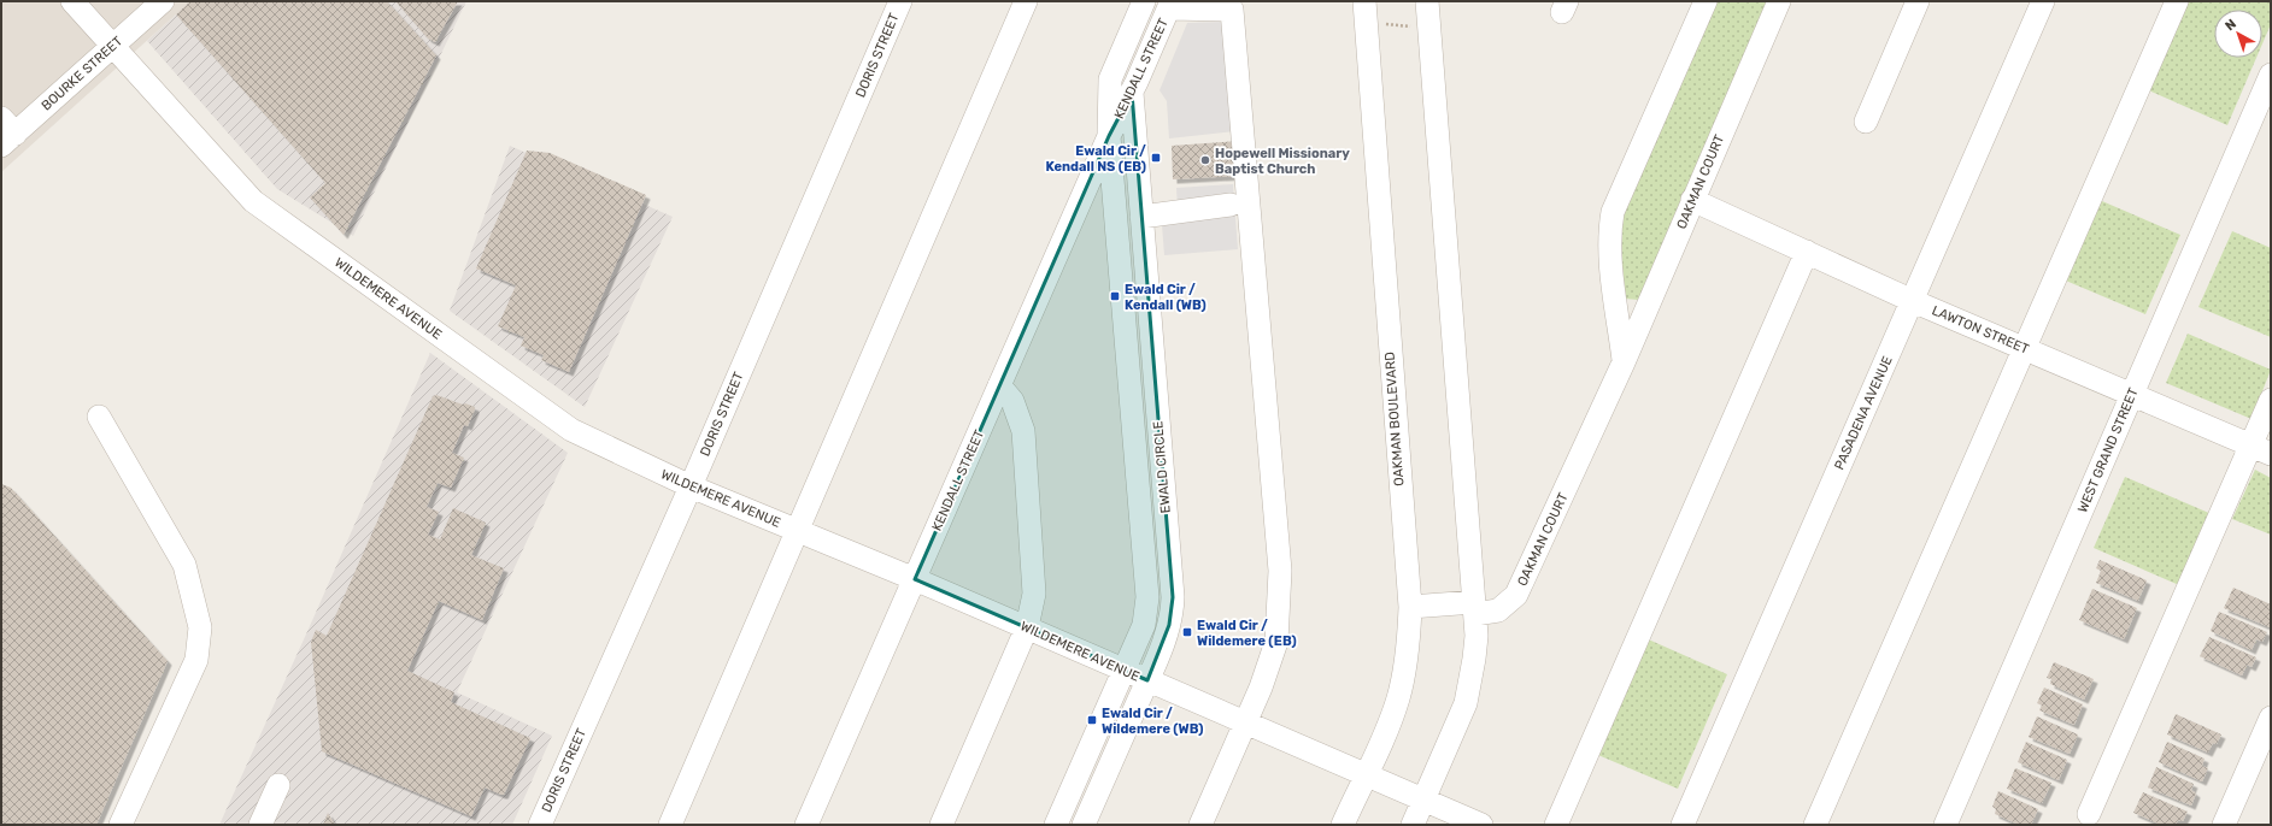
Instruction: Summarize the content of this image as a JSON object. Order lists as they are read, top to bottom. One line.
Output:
{"streets":{"street":["DORIS STREET","KENDALL STREET","BOURKE STREET","OAKMAN COURT","WILDEMERE AVENUE","LAWTON STREET","PASADENA AVENUE","OAKMAN BOULEVARD","WEST GRAND STREET","EWALD CIRCLE"]},"crossings":[["DORIS STREET","WILDEMERE AVENUE"],["KENDALL STREET","WILDEMERE AVENUE"],["KENDALL STREET","EWALD CIRCLE"],["BOURKE STREET","WILDEMERE AVENUE"],["OAKMAN COURT","LAWTON STREET"],["OAKMAN COURT","OAKMAN BOULEVARD"],["WILDEMERE AVENUE","OAKMAN BOULEVARD"],["WILDEMERE AVENUE","EWALD CIRCLE"],["LAWTON STREET","PASADENA AVENUE"],["LAWTON STREET","WEST GRAND STREET"]],"places":{"transit":["Ewald Cir / Kendall NS (EB)","Ewald Cir / Kendall (WB)","Ewald Cir / Wildemere (EB)","Ewald Cir / Wildemere (WB)"],"other":["Hopewell Missionary Baptist Church"]},"north":"top left"}
